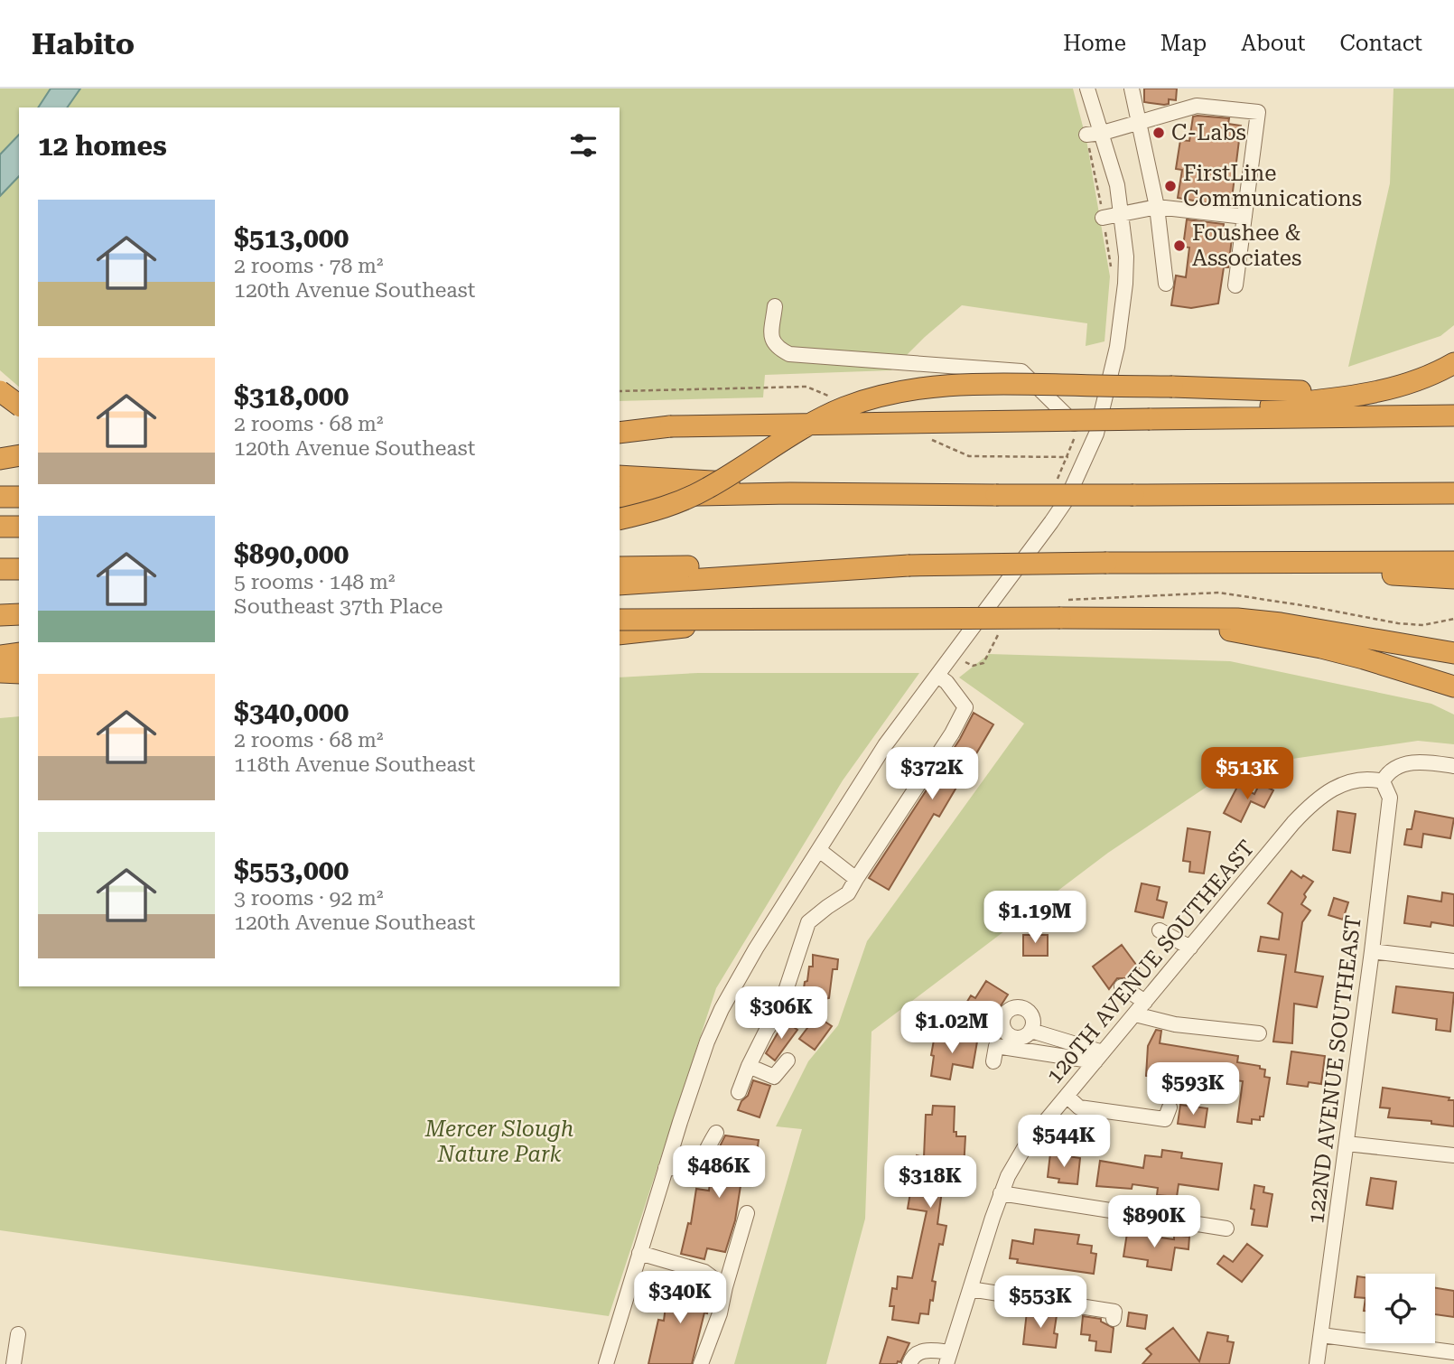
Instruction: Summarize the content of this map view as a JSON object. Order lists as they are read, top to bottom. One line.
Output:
{"streets":{"street":["120TH AVENUE SOUTHEAST","122ND AVENUE SOUTHEAST"]},"crossings":[["120TH AVENUE SOUTHEAST","122ND AVENUE SOUTHEAST"]],"parks":["Mercer Slough Nature Park"],"places":["C-Labs","FirstLine Communications","Foushee & Associates"],"page":{"header":"Habito","nav":["Home","Map","About","Contact"],"heading":"12 homes","list":[{"name":"$513,000","note":"2 rooms · 78 m² · 120th Avenue Southeast"},{"name":"$318,000","note":"2 rooms · 68 m² · 120th Avenue Southeast"},{"name":"$890,000","note":"5 rooms · 148 m² · Southeast 37th Place"},{"name":"$340,000","note":"2 rooms · 68 m² · 118th Avenue Southeast"},{"name":"$553,000","note":"3 rooms · 92 m² · 120th Avenue Southeast"}],"price":["$372K","$513K","$1.19M","$306K","$1.02M","$593K","$544K","$486K","$318K","$890K","$340K","$553K"]}}
